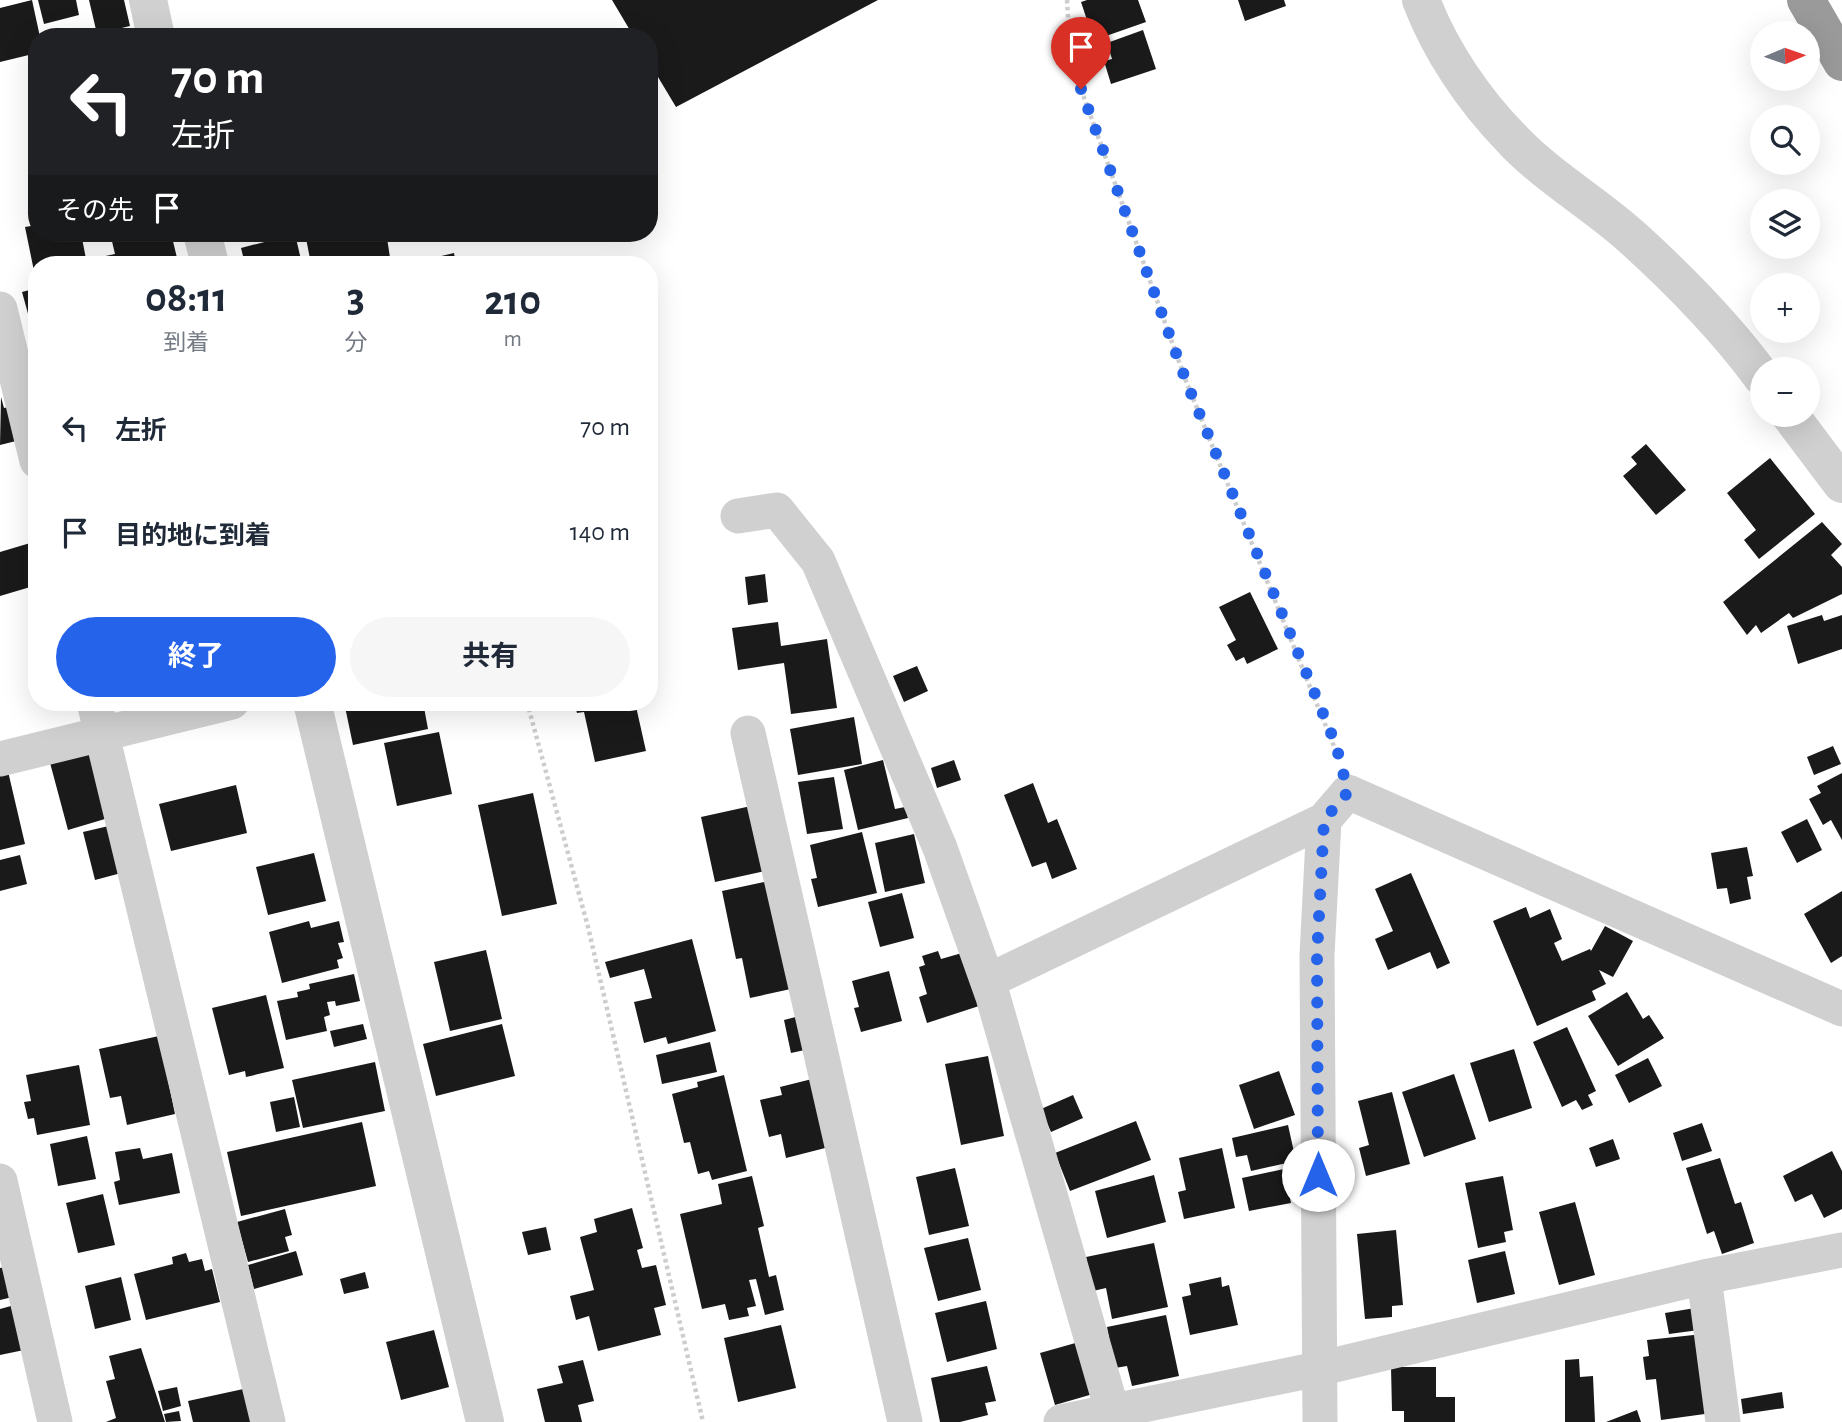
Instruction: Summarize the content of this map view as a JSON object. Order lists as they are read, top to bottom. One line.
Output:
{"north":"right","page":{"map_buttons":["+","−"],"turn":["70 m","左折"],"then":"その先","eta":["08:11","到着","3","分","210","m"],"list":[{"name":"左折","value":"70 m"},{"name":"目的地に到着","value":"140 m"}],"buttons":["終了","共有"]}}
